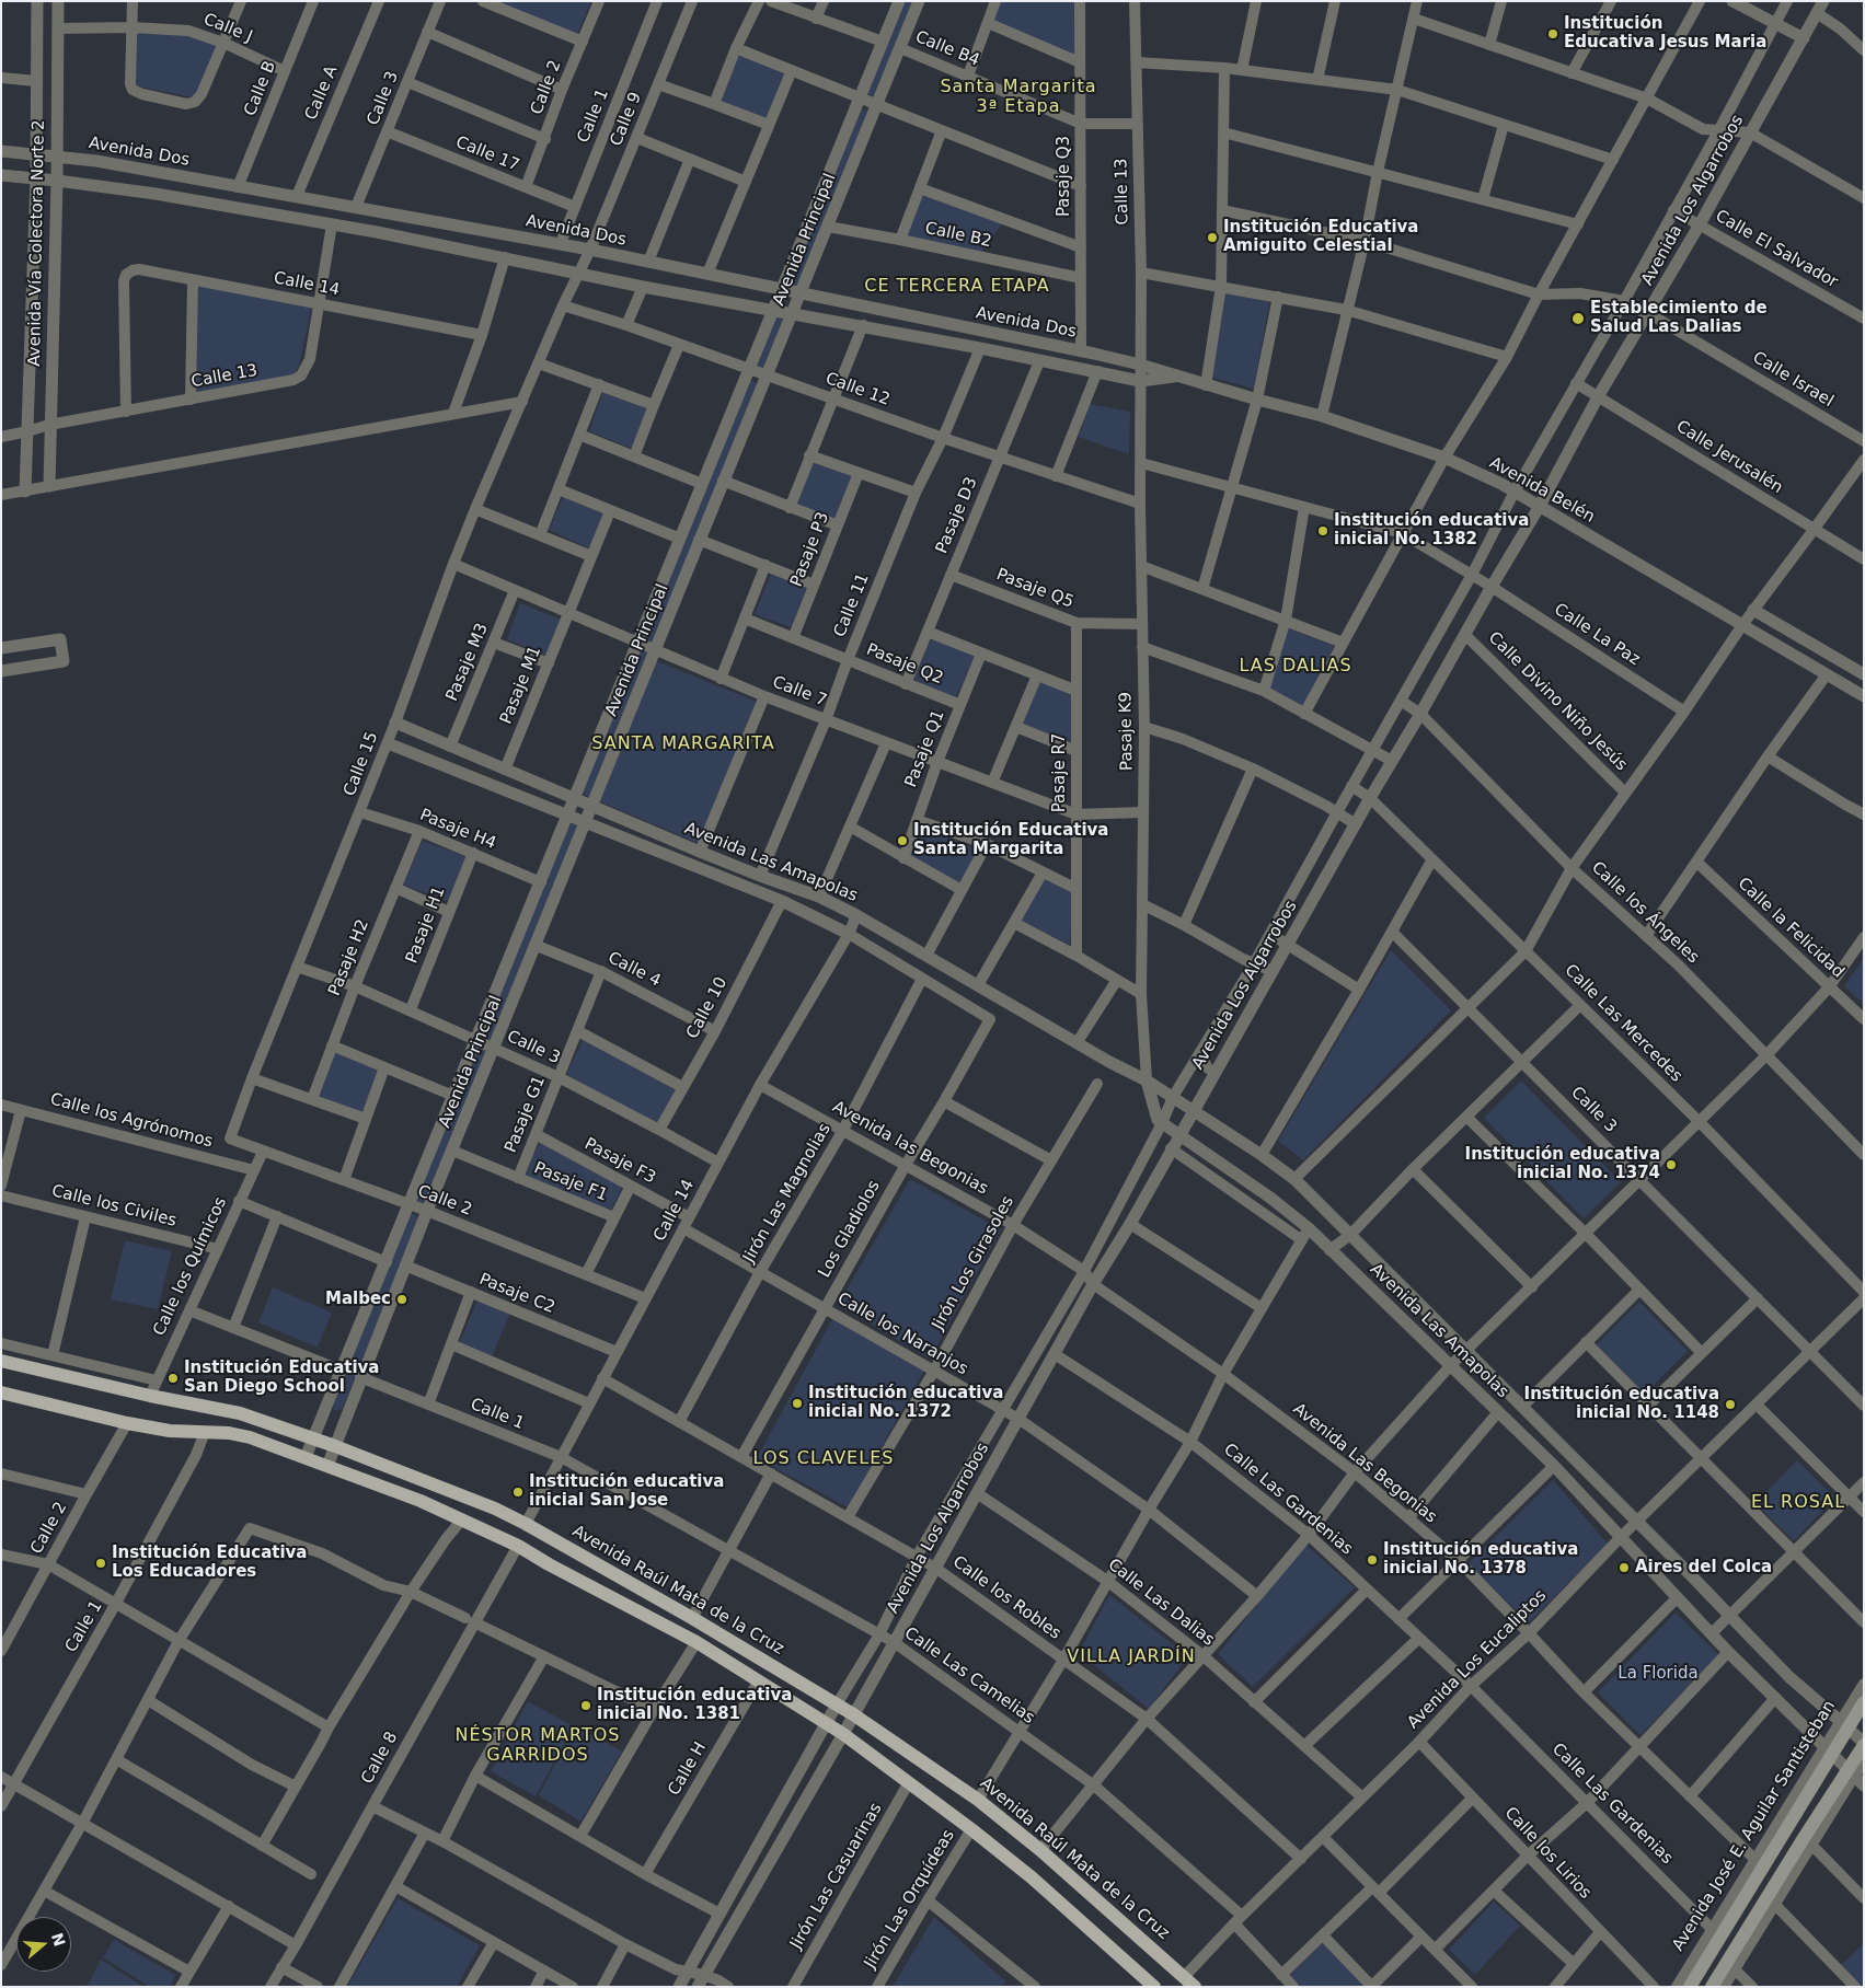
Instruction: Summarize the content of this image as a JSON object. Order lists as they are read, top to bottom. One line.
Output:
{"streets":{"main road":["Avenida Raúl Mata de la Cruz","Avenida José E. Aguilar Santisteban"],"street":["Calle J","Calle B4","Calle 2","Calle B","Calle A","Calle 3","Calle 1","Calle 9","Avenida Dos","Calle 17","Pasaje Q3","Calle 13","Avenida Los Algarrobos","Calle B2","Avenida Principal","Avenida Vía Colectora Norte 2","Calle El Salvador","Calle 14","Calle Israel","Calle 12","Calle Jerusalén","Avenida Belén","Pasaje D3","Pasaje P3","Pasaje Q5","Calle 11","Calle La Paz","Pasaje M3","Pasaje Q2","Pasaje M1","Calle 7","Calle Divino Niño Jesús","Pasaje K9","Pasaje Q1","Calle 15","Pasaje R7","Pasaje H4","Avenida Las Amapolas","Calle los Ángeles","Pasaje H1","Calle la Felicidad","Pasaje H2","Calle 4","Calle 10","Calle Las Mercedes","Pasaje G1","Calle los Agrónomos","Avenida las Begonias","Pasaje F3","Pasaje F1","Jirón Las Magnolias","Calle los Civiles","Los Gladiolos","Jirón Los Girasoles","Calle los Químicos","Pasaje C2","Calle los Naranjos","Avenida Las Begonias","Calle Las Gardenias","Calle los Robles","Calle Las Dalias","Avenida Los Eucaliptos","Calle Las Camelias","Calle 8","Calle H","Calle los Lirios","Jirón Las Casuarinas","Jirón Las Orquídeas"]},"crossings":[["Calle J","Calle B"],["Calle J","Avenida Vía Colectora Norte 2"],["Calle B4","Pasaje Q3"],["Calle B4","Calle 13"],["Calle B4","Avenida Principal"],["Calle 2","Calle 17"],["Calle 2","Avenida Principal"],["Calle 2","Calle 14"],["Calle 2","Calle 15"],["Calle 2","Calle los Químicos"],["Calle B","Avenida Dos"],["Calle A","Avenida Dos"],["Calle 3","Avenida Dos"],["Calle 3","Calle 17"],["Calle 3","Avenida Principal"],["Calle 3","Calle 14"],["Calle 3","Calle 15"],["Calle 3","Pasaje H1"],["Calle 3","Pasaje H2"],["Calle 3","Calle 10"],["Calle 3","Pasaje G1"],["Calle 3","Avenida Los Eucaliptos"],["Calle 1","Avenida Dos"],["Calle 1","Calle 17"],["Calle 1","Avenida Principal"],["Calle 1","Calle 14"],["Calle 1","Calle Las Camelias"],["Calle 9","Avenida Dos"],["Calle 9","Calle 15"],["Avenida Dos","Pasaje Q3"],["Avenida Dos","Calle 13"],["Avenida Dos","Avenida Principal"],["Avenida Dos","Avenida Vía Colectora Norte 2"],["Avenida Dos","Avenida Belén"],["Avenida Dos","Pasaje D3"],["Avenida Dos","Calle 11"],["Avenida Dos","Pasaje K9"],["Avenida Dos","Calle 15"],["Pasaje Q3","Calle B2"],["Calle 13","Avenida Vía Colectora Norte 2"],["Calle 13","Calle 14"],["Calle 13","Avenida Belén"],["Calle 13","Pasaje K9"],["Avenida Los Algarrobos","Calle El Salvador"],["Avenida Los Algarrobos","Calle Israel"],["Avenida Los Algarrobos","Calle Jerusalén"],["Avenida Los Algarrobos","Avenida Belén"],["Avenida Los Algarrobos","Calle La Paz"],["Avenida Los Algarrobos","Calle Divino Niño Jesús"],["Avenida Los Algarrobos","Avenida Las Amapolas"],["Avenida Los Algarrobos","Calle los Ángeles"],["Avenida Los Algarrobos","Calle Las Mercedes"],["Avenida Los Algarrobos","Avenida las Begonias"],["Avenida Los Algarrobos","Calle los Naranjos"],["Avenida Los Algarrobos","Avenida Las Begonias"],["Avenida Los Algarrobos","Calle Las Gardenias"],["Avenida Los Algarrobos","Avenida Raúl Mata de la Cruz"],["Avenida Los Algarrobos","Calle los Robles"],["Avenida Los Algarrobos","Calle Las Dalias"],["Avenida Los Algarrobos","Calle Las Camelias"],["Calle B2","Avenida Principal"],["Avenida Principal","Calle 12"],["Avenida Principal","Calle 7"],["Avenida Principal","Pasaje H4"],["Avenida Principal","Avenida Las Amapolas"],["Avenida Principal","Calle 4"],["Avenida Principal","Pasaje F1"],["Avenida Principal","Pasaje C2"],["Avenida Principal","Avenida Raúl Mata de la Cruz"],["Calle 14","Avenida Las Amapolas"],["Calle 14","Avenida las Begonias"],["Calle 14","Pasaje F3"],["Calle 14","Pasaje C2"],["Calle 14","Calle los Naranjos"],["Calle 14","Avenida Raúl Mata de la Cruz"],["Calle 14","Calle los Robles"],["Calle 14","Calle Las Camelias"],["Calle 12","Pasaje D3"],["Calle 12","Calle 11"],["Calle 12","Pasaje K9"],["Calle 12","Calle 15"],["Avenida Belén","Pasaje K9"],["Pasaje D3","Pasaje Q5"],["Pasaje D3","Pasaje Q2"],["Pasaje P3","Pasaje Q2"],["Pasaje Q5","Pasaje K9"],["Pasaje Q5","Pasaje R7"],["Calle 11","Pasaje Q2"],["Calle 11","Calle 7"],["Calle 11","Avenida Las Amapolas"],["Calle La Paz","Pasaje K9"],["Pasaje M3","Calle 7"],["Pasaje M3","Avenida Las Amapolas"],["Pasaje Q2","Pasaje Q1"],["Pasaje M1","Calle 7"],["Pasaje M1","Avenida Las Amapolas"],["Calle 7","Pasaje K9"],["Calle 7","Pasaje Q1"],["Calle 7","Calle 15"],["Calle 7","Pasaje R7"],["Pasaje K9","Avenida Las Amapolas"],["Calle 15","Pasaje H4"],["Calle 15","Avenida Las Amapolas"],["Pasaje H4","Pasaje H1"],["Pasaje H4","Pasaje H2"],["Avenida Las Amapolas","Calle 10"],["Avenida Las Amapolas","Avenida Los Eucaliptos"],["Avenida Las Amapolas","Avenida José E. Aguilar Santisteban"],["Calle 4","Calle 10"],["Calle 4","Pasaje G1"],["Pasaje G1","Pasaje F3"],["Pasaje G1","Pasaje F1"],["Calle los Agrónomos","Calle los Químicos"],["Avenida las Begonias","Jirón Las Magnolias"],["Avenida las Begonias","Los Gladiolos"],["Avenida las Begonias","Jirón Los Girasoles"],["Avenida las Begonias","Avenida Las Begonias"],["Jirón Las Magnolias","Los Gladiolos"],["Jirón Las Magnolias","Calle los Naranjos"],["Jirón Las Magnolias","Calle los Robles"],["Calle los Civiles","Calle los Químicos"],["Los Gladiolos","Calle los Naranjos"],["Los Gladiolos","Calle los Robles"],["Jirón Los Girasoles","Calle los Naranjos"],["Jirón Los Girasoles","Calle los Robles"],["Calle los Químicos","Avenida Raúl Mata de la Cruz"],["Avenida Las Begonias","Avenida Los Eucaliptos"],["Avenida Las Begonias","Avenida José E. Aguilar Santisteban"],["Calle Las Gardenias","Avenida Los Eucaliptos"],["Calle Las Gardenias","Avenida José E. Aguilar Santisteban"],["Avenida Raúl Mata de la Cruz","Avenida Los Eucaliptos"],["Calle los Robles","Avenida Los Eucaliptos"],["Calle Las Dalias","Avenida Los Eucaliptos"],["Avenida Los Eucaliptos","Calle Las Camelias"],["Avenida Los Eucaliptos","Calle los Lirios"]],"districts":["Santa Margarita 3ª Etapa","CE TERCERA ETAPA","LAS DALIAS","SANTA MARGARITA","LOS CLAVELES","EL ROSAL","VILLA JARDÍN","NÉSTOR MARTOS GARRIDOS"],"parks":["La Florida"],"places":["Institución Educativa Jesus Maria","Institución Educativa Amiguito Celestial","Establecimiento de Salud Las Dalias","Institución educativa inicial No. 1382","Institución Educativa Santa Margarita","Institución educativa inicial No. 1374","Malbec","Institución Educativa San Diego School","Institución educativa inicial No. 1372","Institución educativa inicial No. 1148","Institución educativa inicial San Jose","Institución educativa inicial No. 1378","Institución Educativa Los Educadores","Aires del Colca","Institución educativa inicial No. 1381"],"north":"right"}
